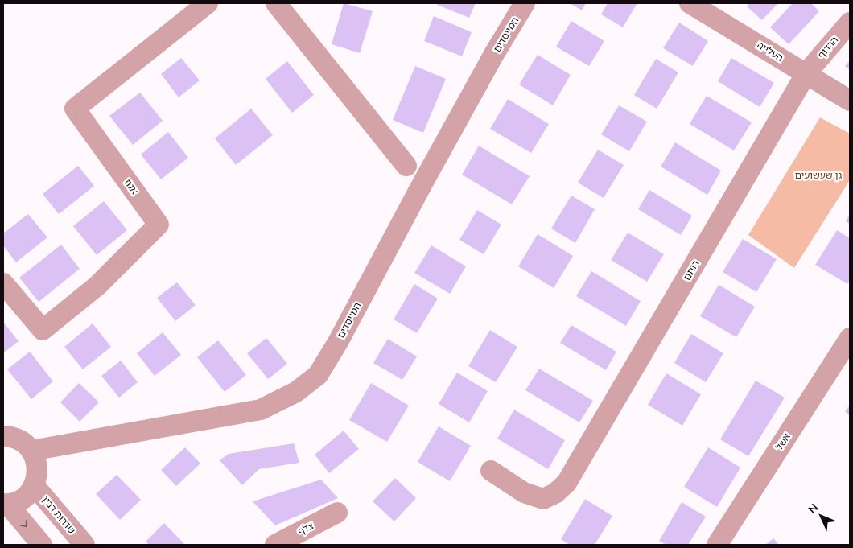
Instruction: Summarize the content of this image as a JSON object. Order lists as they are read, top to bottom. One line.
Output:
{"streets":{"street":["המייסדים","הרדוף","העלייה","אגוז","רותם","אשל","שדרות רבין","צלף"]},"crossings":[["הרדוף","העלייה"],["הרדוף","רותם"],["העלייה","רותם"]],"parks":["גן שעשועים"],"north":"top left"}
